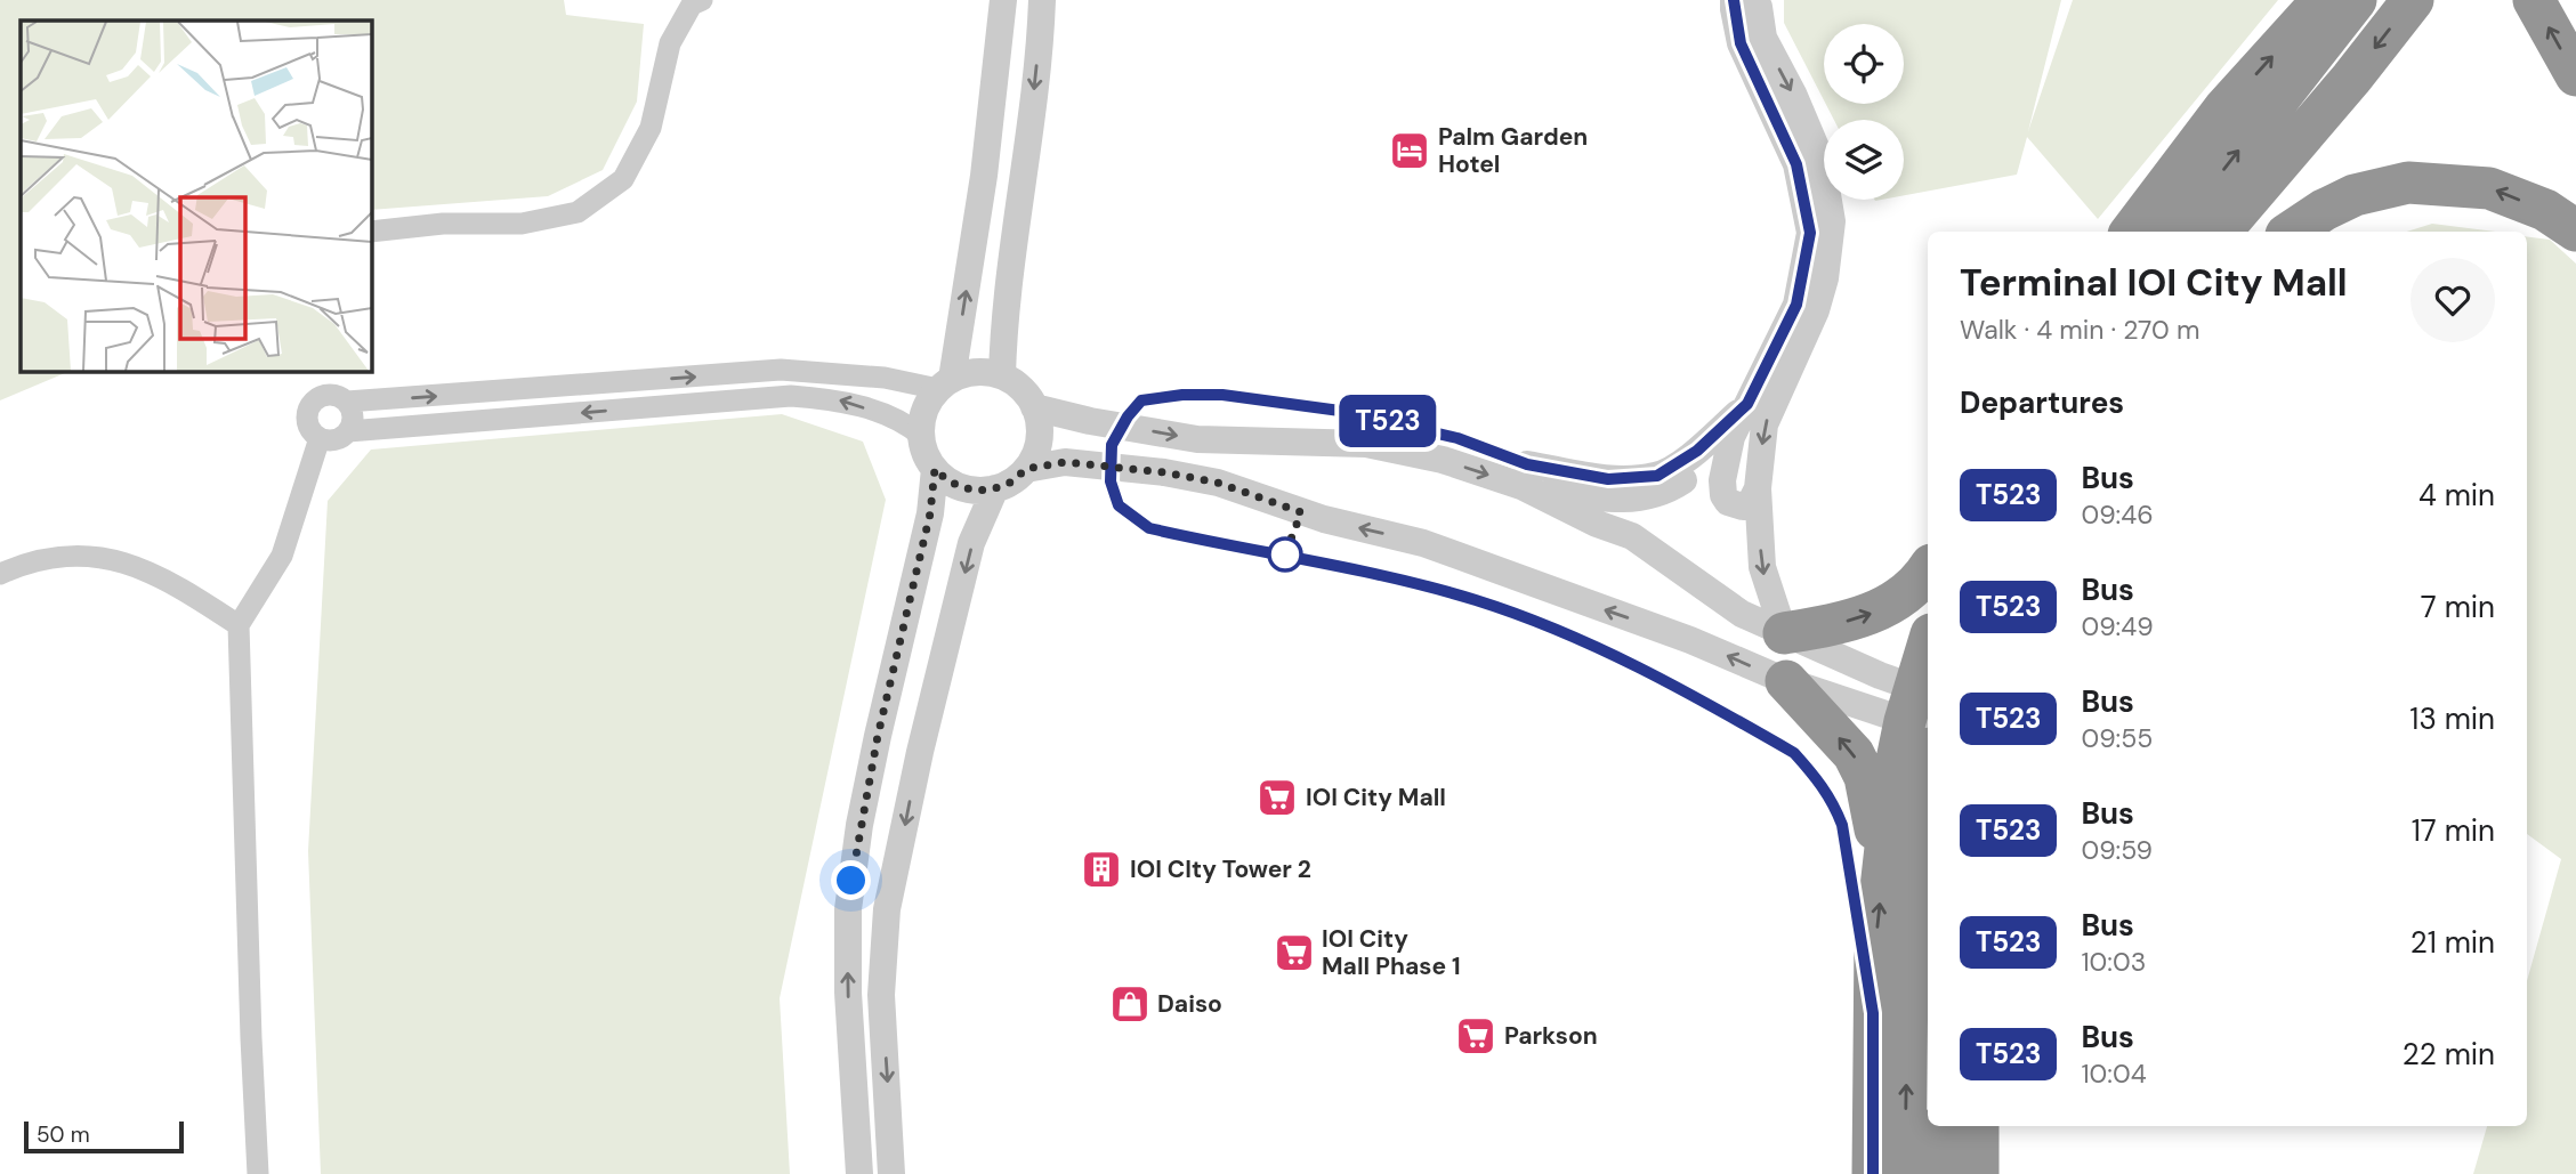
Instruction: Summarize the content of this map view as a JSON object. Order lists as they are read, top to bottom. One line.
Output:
{"places":{"hotel":["Palm Garden Hotel"],"supermarket":["IOI City Mall","IOI City Mall Phase 1","Parkson"],"building":["IOI CIty Tower 2"],"shop":["Daiso"]},"lines":["bus line T523"],"scale_bar":"50 m","page":{"on_map":"T523","heading":[["Terminal IOI City Mall","Walk · 4 min · 270 m"],"Departures"],"list":[{"mark":"T523","name":"Bus","note":"09:46","value":"4 min"},{"mark":"T523","name":"Bus","note":"09:49","value":"7 min"},{"mark":"T523","name":"Bus","note":"09:55","value":"13 min"},{"mark":"T523","name":"Bus","note":"09:59","value":"17 min"},{"mark":"T523","name":"Bus","note":"10:03","value":"21 min"},{"mark":"T523","name":"Bus","note":"10:04","value":"22 min"}],"scale":"50 m"}}
